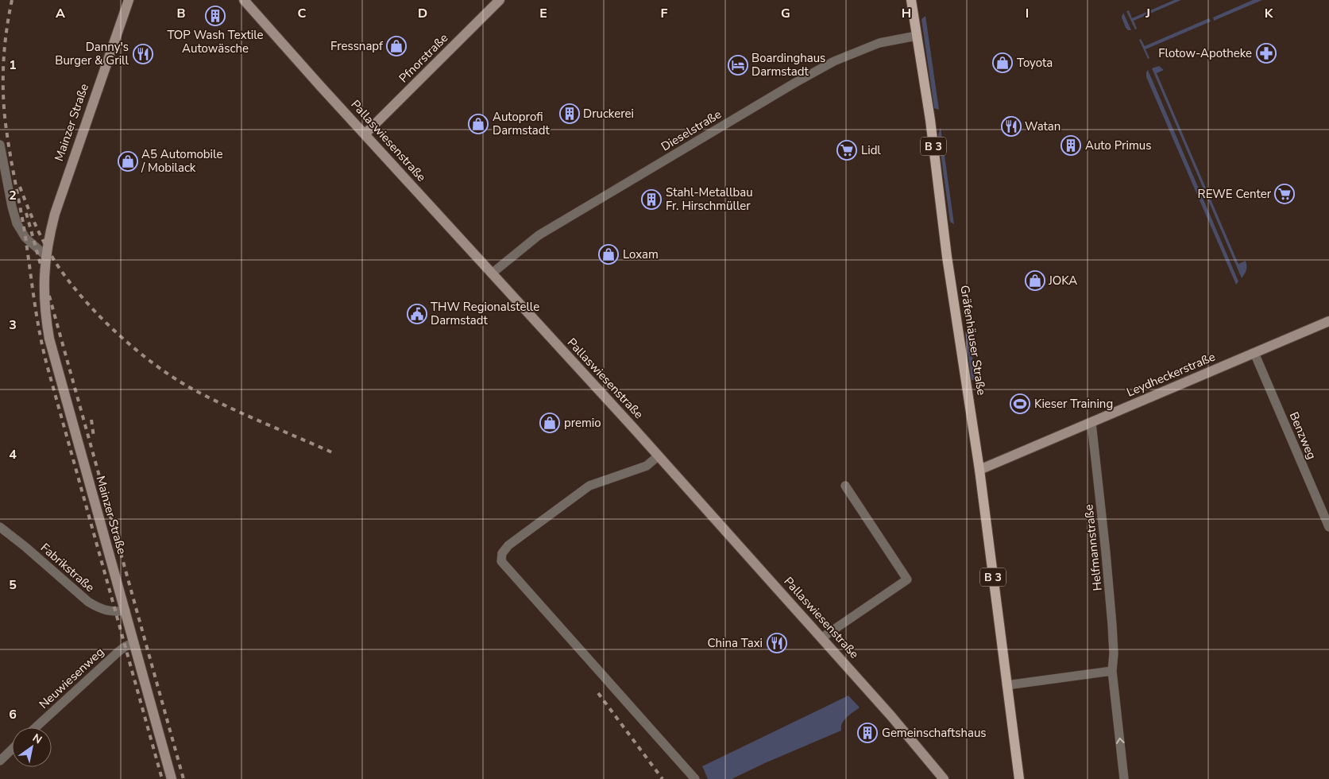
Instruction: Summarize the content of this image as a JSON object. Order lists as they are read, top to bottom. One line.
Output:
{"streets":{"main road":["B 3","Gräfenhäuser Straße"],"street":["Pfnorstraße","Mainzer Straße","Dieselstraße","Pallaswiesenstraße","Leydheckerstraße","Benzweg","Helfmannstraße","Fabrikstraße","Neuwiesenweg"]},"crossings":[["Pfnorstraße","Pallaswiesenstraße"],["Mainzer Straße","Fabrikstraße"],["Mainzer Straße","Neuwiesenweg"],["Dieselstraße","Pallaswiesenstraße"],["Dieselstraße","Gräfenhäuser Straße"],["Gräfenhäuser Straße","Leydheckerstraße"],["Leydheckerstraße","Benzweg"],["Leydheckerstraße","Helfmannstraße"]],"places":{"building":["TOP Wash Textile Autowäsche","Druckerei","Auto Primus","Stahl-Metallbau Fr. Hirschmüller","Gemeinschaftshaus"],"shop":["Fressnapf","Toyota","Autoprofi Darmstadt","A5 Automobile / Mobilack","Loxam","JOKA","premio"],"pharmacy":["Flotow-Apotheke"],"restaurant":["Danny's Burger & Grill","Watan","China Taxi"],"hotel":["Boardinghaus Darmstadt"],"supermarket":["Lidl","REWE Center"],"public building":["THW Regionalstelle Darmstadt"],"sports":["Kieser Training"]},"north":"top right","grid":{"columns":["A","B","C","D","E","F","G","H","I","J","K"],"rows":["1","2","3","4","5","6"]}}
